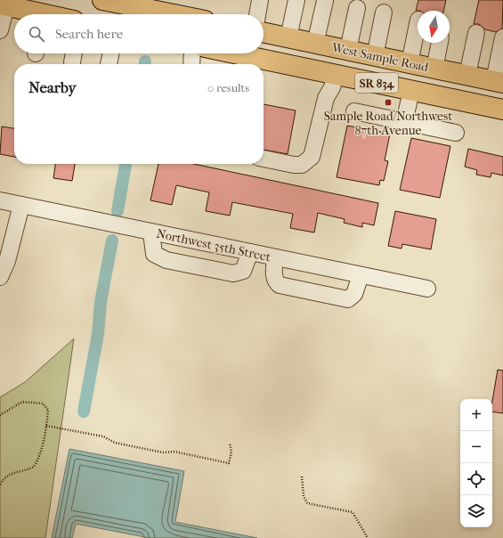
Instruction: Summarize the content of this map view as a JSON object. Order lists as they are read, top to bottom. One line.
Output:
{"streets":{"main road":["West Sample Road","SR 834"],"street":["Northwest 35th Street"]},"places":{"transit":["Sample Road/Northwest 87th Avenue"]},"north":"bottom","page":{"search":"Search here","heading":["Nearby","0 results"],"map_buttons":["+","−"]}}
